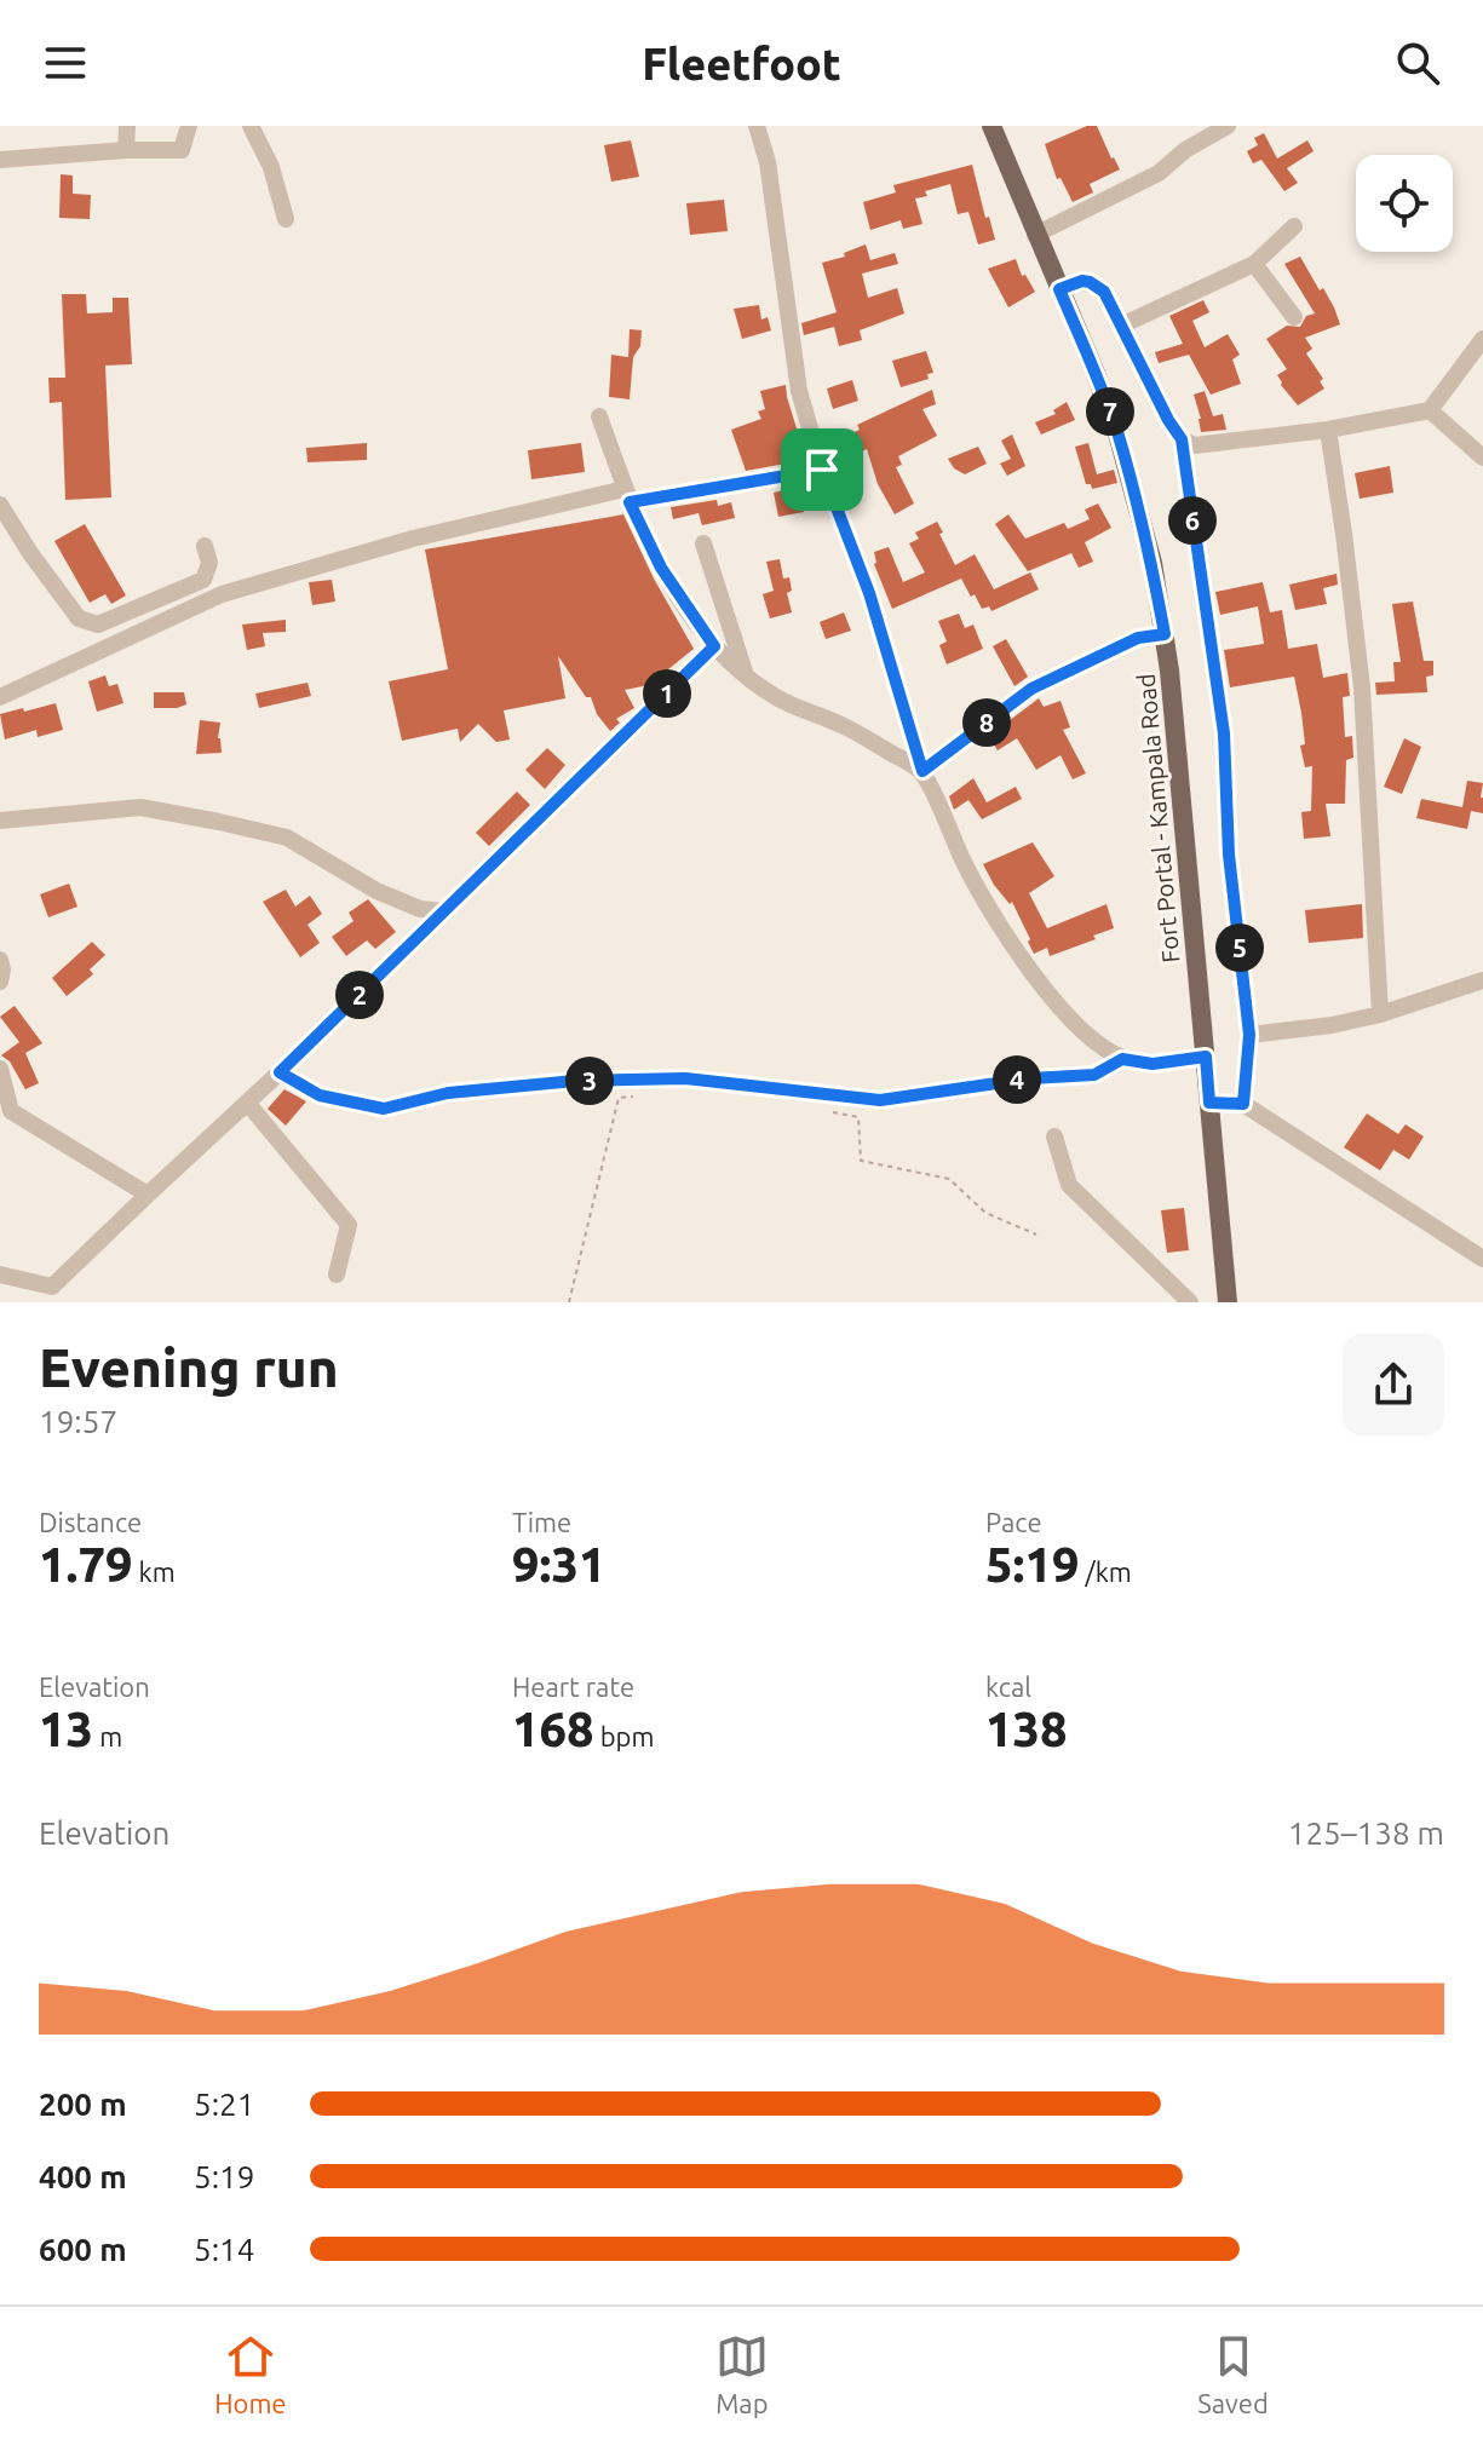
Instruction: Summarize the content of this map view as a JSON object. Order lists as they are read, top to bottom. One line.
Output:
{"streets":{"main road":["Fort Portal - Kampala Road"]},"page":{"header":"Fleetfoot","pins":["7","6","1","8","5","2","4","3"],"heading":["Evening run","19:57"],"stats":[["Distance","1.79 km"],["Time","9:31"],["Pace","5:19 /km"],["Elevation","13 m"],["Heart rate","168 bpm"],["kcal","138"]],"chart":["Elevation","125–138 m"],"list":[{"name":"200 m","note":"5:21"},{"name":"400 m","note":"5:19"},{"name":"600 m","note":"5:14"}],"tabs":["Home","Map","Saved"]}}
